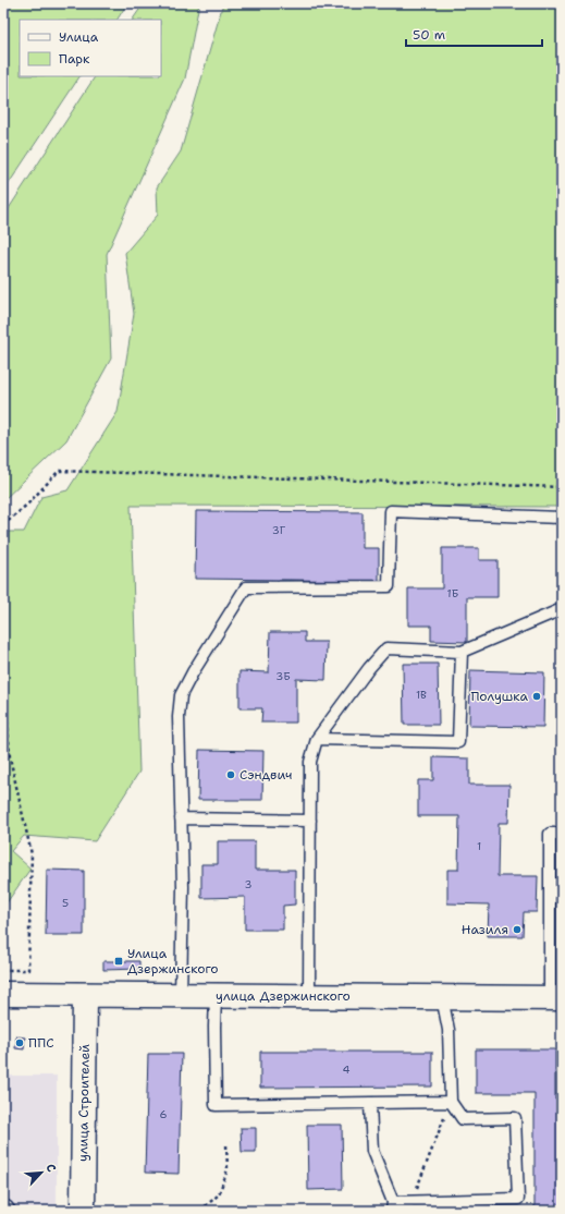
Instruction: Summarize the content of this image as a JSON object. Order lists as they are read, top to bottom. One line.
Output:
{"streets":{"main road":["улица Дзержинского","улица Строителей"]},"crossings":[["улица Дзержинского","улица Строителей"]],"places":{"other":["Полушка","Сэндвич","Назиля","ППС"],"transit":["Улица Дзержинского"]},"house_numbers":["3Г","1Б","3Б","1В","1","3","5","4","6"],"legend":["Улица","Парк"],"scale_bar":"50 m","north":"top right"}
